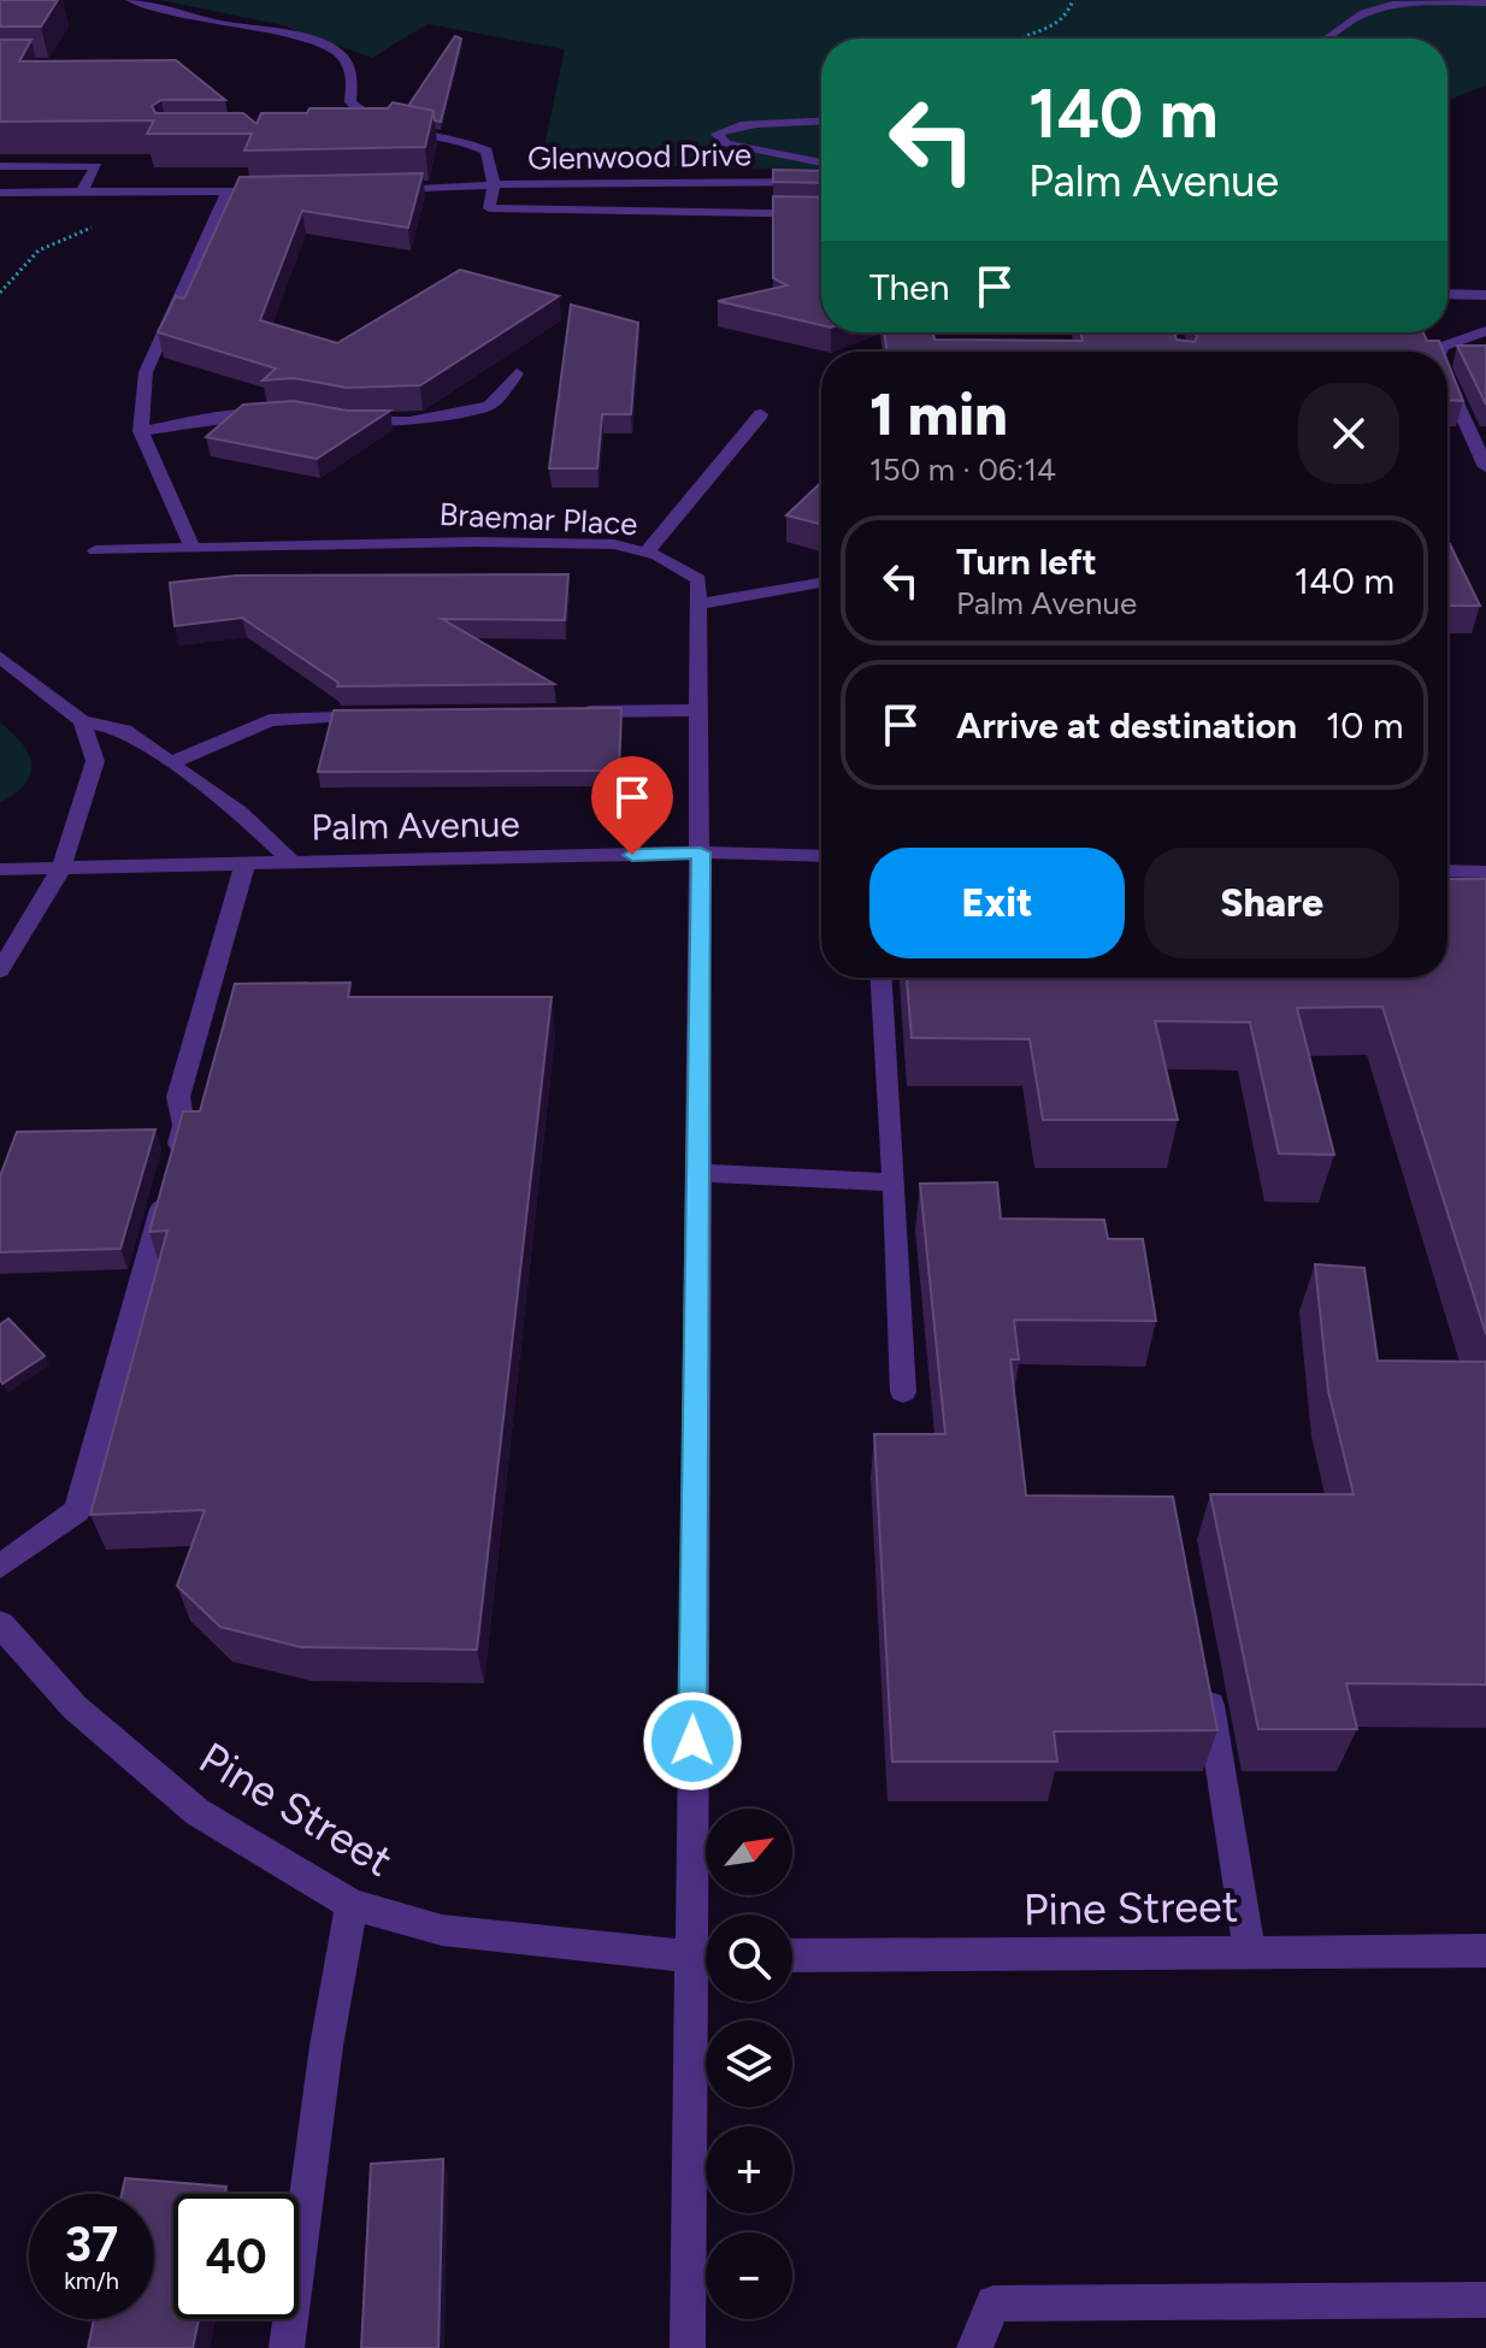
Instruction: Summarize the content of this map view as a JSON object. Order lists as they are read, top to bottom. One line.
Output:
{"streets":{"street":["Glenwood Drive","Braemar Place","Palm Avenue","Pine Street"]},"north":"top right","page":{"turn":["140 m","Palm Avenue"],"then":"Then","heading":["1 min","150 m · 06:14"],"list":[{"name":"Turn left","note":"Palm Avenue","value":"140 m"},{"name":"Arrive at destination","value":"10 m"}],"buttons":["Exit","Share"],"map_buttons":["+","−"],"speed":"37 km/h","limit":"40"}}
